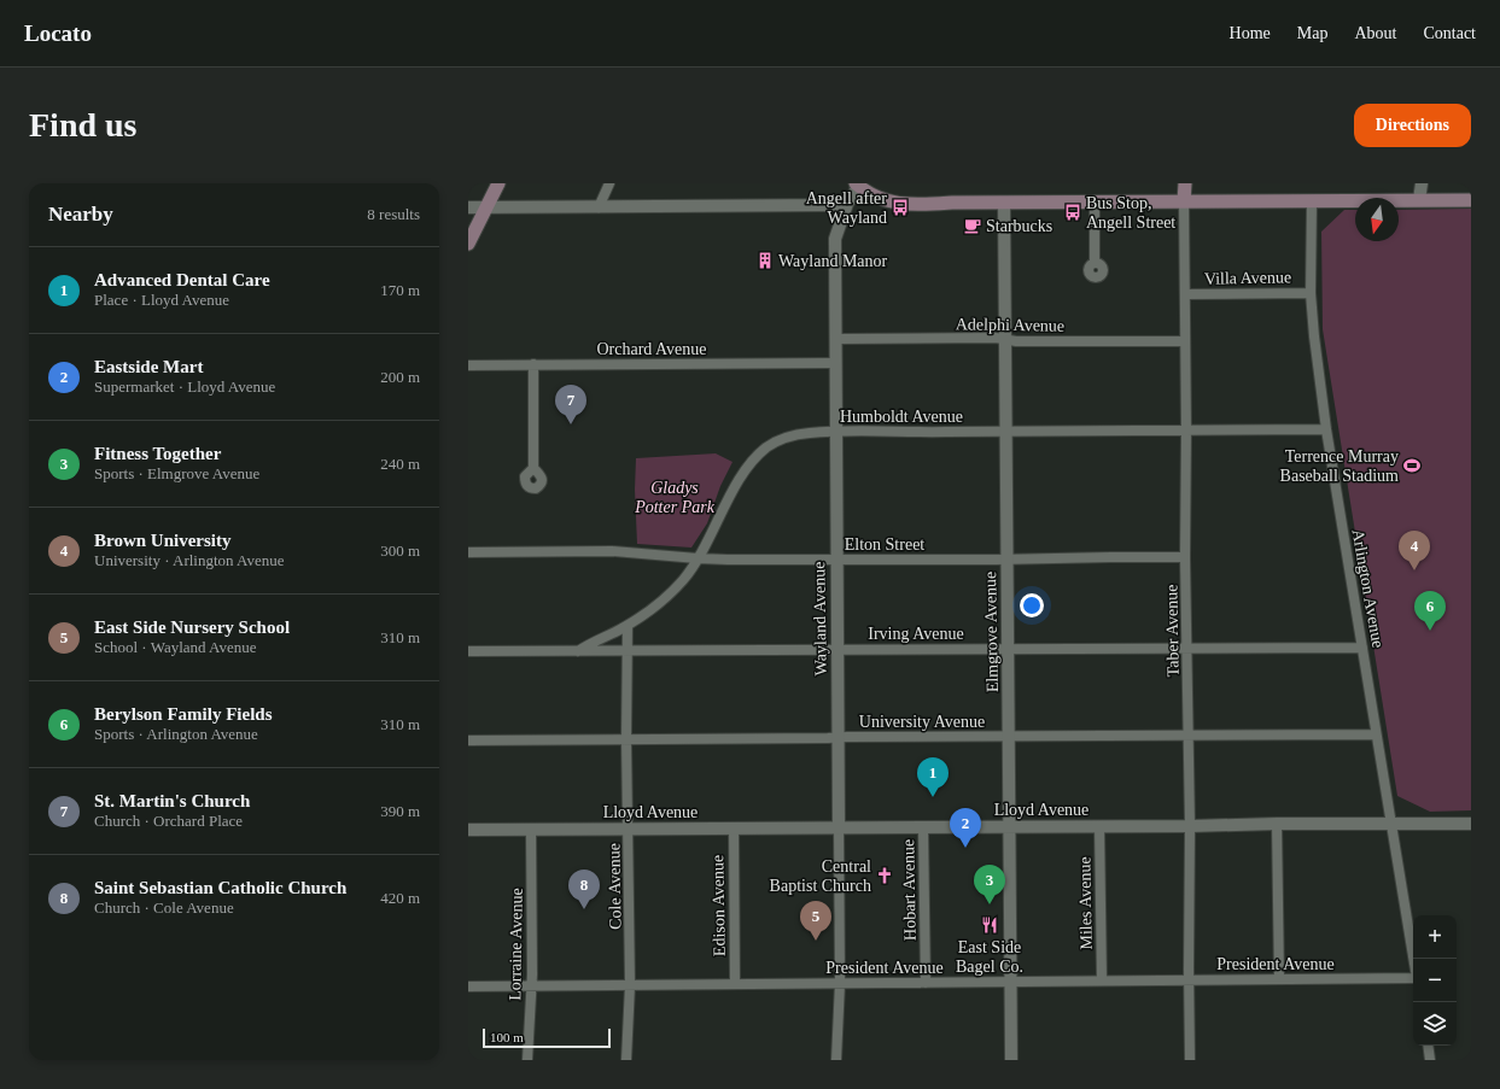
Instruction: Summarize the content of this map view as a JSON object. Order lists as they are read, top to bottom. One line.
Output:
{"streets":{"street":["Villa Avenue","Adelphi Avenue","Orchard Avenue","Humboldt Avenue","Elton Street","Arlington Avenue","Wayland Avenue","Taber Avenue","Elmgrove Avenue","Irving Avenue","University Avenue","Lloyd Avenue","Cole Avenue","Hobart Avenue","Miles Avenue","Edison Avenue","Lorraine Avenue","President Avenue"]},"crossings":[["Villa Avenue","Arlington Avenue"],["Villa Avenue","Taber Avenue"],["Adelphi Avenue","Wayland Avenue"],["Adelphi Avenue","Taber Avenue"],["Adelphi Avenue","Elmgrove Avenue"],["Orchard Avenue","Wayland Avenue"],["Humboldt Avenue","Elton Street"],["Humboldt Avenue","Arlington Avenue"],["Humboldt Avenue","Wayland Avenue"],["Humboldt Avenue","Taber Avenue"],["Humboldt Avenue","Elmgrove Avenue"],["Humboldt Avenue","Irving Avenue"],["Humboldt Avenue","Cole Avenue"],["Elton Street","Wayland Avenue"],["Elton Street","Taber Avenue"],["Elton Street","Elmgrove Avenue"],["Arlington Avenue","Irving Avenue"],["Arlington Avenue","University Avenue"],["Arlington Avenue","Lloyd Avenue"],["Wayland Avenue","Irving Avenue"],["Wayland Avenue","University Avenue"],["Wayland Avenue","Lloyd Avenue"],["Wayland Avenue","President Avenue"],["Taber Avenue","Irving Avenue"],["Taber Avenue","University Avenue"],["Taber Avenue","Lloyd Avenue"],["Taber Avenue","President Avenue"],["Elmgrove Avenue","Irving Avenue"],["Elmgrove Avenue","University Avenue"],["Elmgrove Avenue","Lloyd Avenue"],["Elmgrove Avenue","President Avenue"],["Irving Avenue","Cole Avenue"],["University Avenue","Cole Avenue"],["Lloyd Avenue","Cole Avenue"],["Lloyd Avenue","Hobart Avenue"],["Lloyd Avenue","Miles Avenue"],["Lloyd Avenue","Edison Avenue"],["Lloyd Avenue","Lorraine Avenue"],["Cole Avenue","President Avenue"],["Hobart Avenue","President Avenue"],["Miles Avenue","President Avenue"],["Edison Avenue","President Avenue"],["Lorraine Avenue","President Avenue"]],"parks":["Gladys Potter Park"],"places":{"bus stop":["Angell after Wayland","Bus Stop, Angell Street"],"cafe":["Starbucks"],"building":["Wayland Manor"],"sports":["Terrence Murray Baseball Stadium"],"church":["Central Baptist Church"],"restaurant":["East Side Bagel Co."]},"scale_bar":"100 m","north":"bottom","page":{"header":"Locato","nav":["Home","Map","About","Contact"],"buttons":"Directions","title":"Find us","heading":["Nearby","8 results"],"list":[{"mark":"1","name":"Advanced Dental Care","note":"Place · Lloyd Avenue","value":"170 m"},{"mark":"2","name":"Eastside Mart","note":"Supermarket · Lloyd Avenue","value":"200 m"},{"mark":"3","name":"Fitness Together","note":"Sports · Elmgrove Avenue","value":"240 m"},{"mark":"4","name":"Brown University","note":"University · Arlington Avenue","value":"300 m"},{"mark":"5","name":"East Side Nursery School","note":"School · Wayland Avenue","value":"310 m"},{"mark":"6","name":"Berylson Family Fields","note":"Sports · Arlington Avenue","value":"310 m"},{"mark":"7","name":"St. Martin's Church","note":"Church · Orchard Place","value":"390 m"},{"mark":"8","name":"Saint Sebastian Catholic Church","note":"Church · Cole Avenue","value":"420 m"}],"pins":["7","4","6","1","2","3","8","5"],"map_buttons":["+","−"],"scale":"100 m"}}
